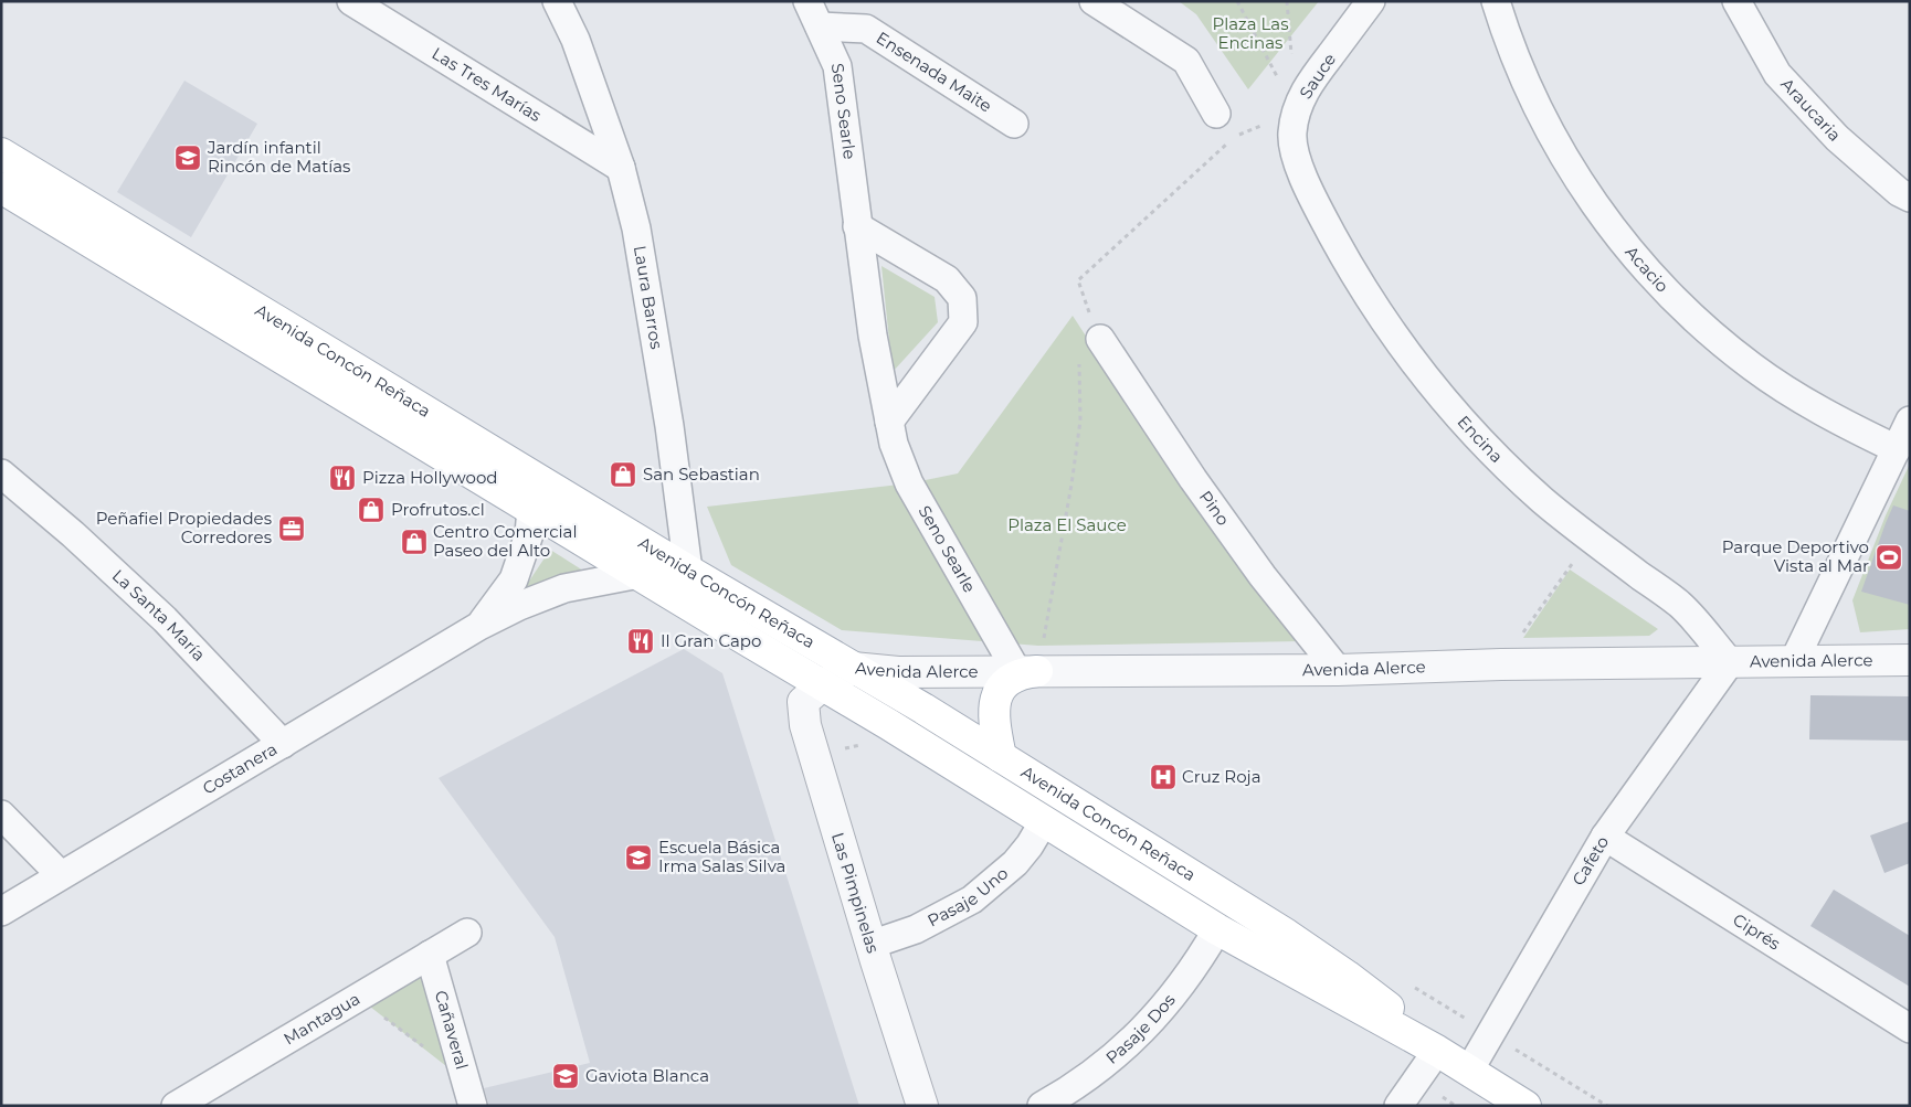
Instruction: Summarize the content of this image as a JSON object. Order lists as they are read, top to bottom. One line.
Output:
{"streets":{"main road":["Avenida Concón Reñaca"],"street":["Ensenada Maite","Sauce","Las Tres Marías","Araucaria","Seno Searle","Acacio","Laura Barros","Encina","Pino","La Santa María","Avenida Alerce","Costanera","Cafeto","Las Pimpinelas","Pasaje Uno","Ciprés","Mantagua","Pasaje Dos","Cañaveral"]},"crossings":[["Ensenada Maite","Seno Searle"],["Sauce","Encina"],["Las Tres Marías","Laura Barros"],["Seno Searle","Avenida Alerce"],["Laura Barros","Avenida Concón Reñaca"],["Avenida Concón Reñaca","Avenida Alerce"],["Avenida Concón Reñaca","Costanera"],["Avenida Concón Reñaca","Cafeto"],["Avenida Concón Reñaca","Las Pimpinelas"],["Avenida Concón Reñaca","Pasaje Uno"],["Avenida Concón Reñaca","Pasaje Dos"],["Encina","Avenida Alerce"],["Encina","Cafeto"],["Pino","Avenida Alerce"],["La Santa María","Costanera"],["Avenida Alerce","Cafeto"],["Avenida Alerce","Las Pimpinelas"],["Cafeto","Ciprés"],["Las Pimpinelas","Pasaje Uno"],["Mantagua","Cañaveral"]],"parks":["Plaza Las Encinas","Plaza El Sauce"],"places":{"school or university":["Jardín infantil Rincón de Matías","Escuela Básica Irma Salas Silva","Gaviota Blanca"],"shop":["San Sebastian","Profrutos.cl","Centro Comercial Paseo del Alto"],"restaurant":["Pizza Hollywood","Il Gran Capo"],"office":["Peñafiel Propiedades Corredores"],"sports":["Parque Deportivo Vista al Mar"],"hospital":["Cruz Roja"]}}
